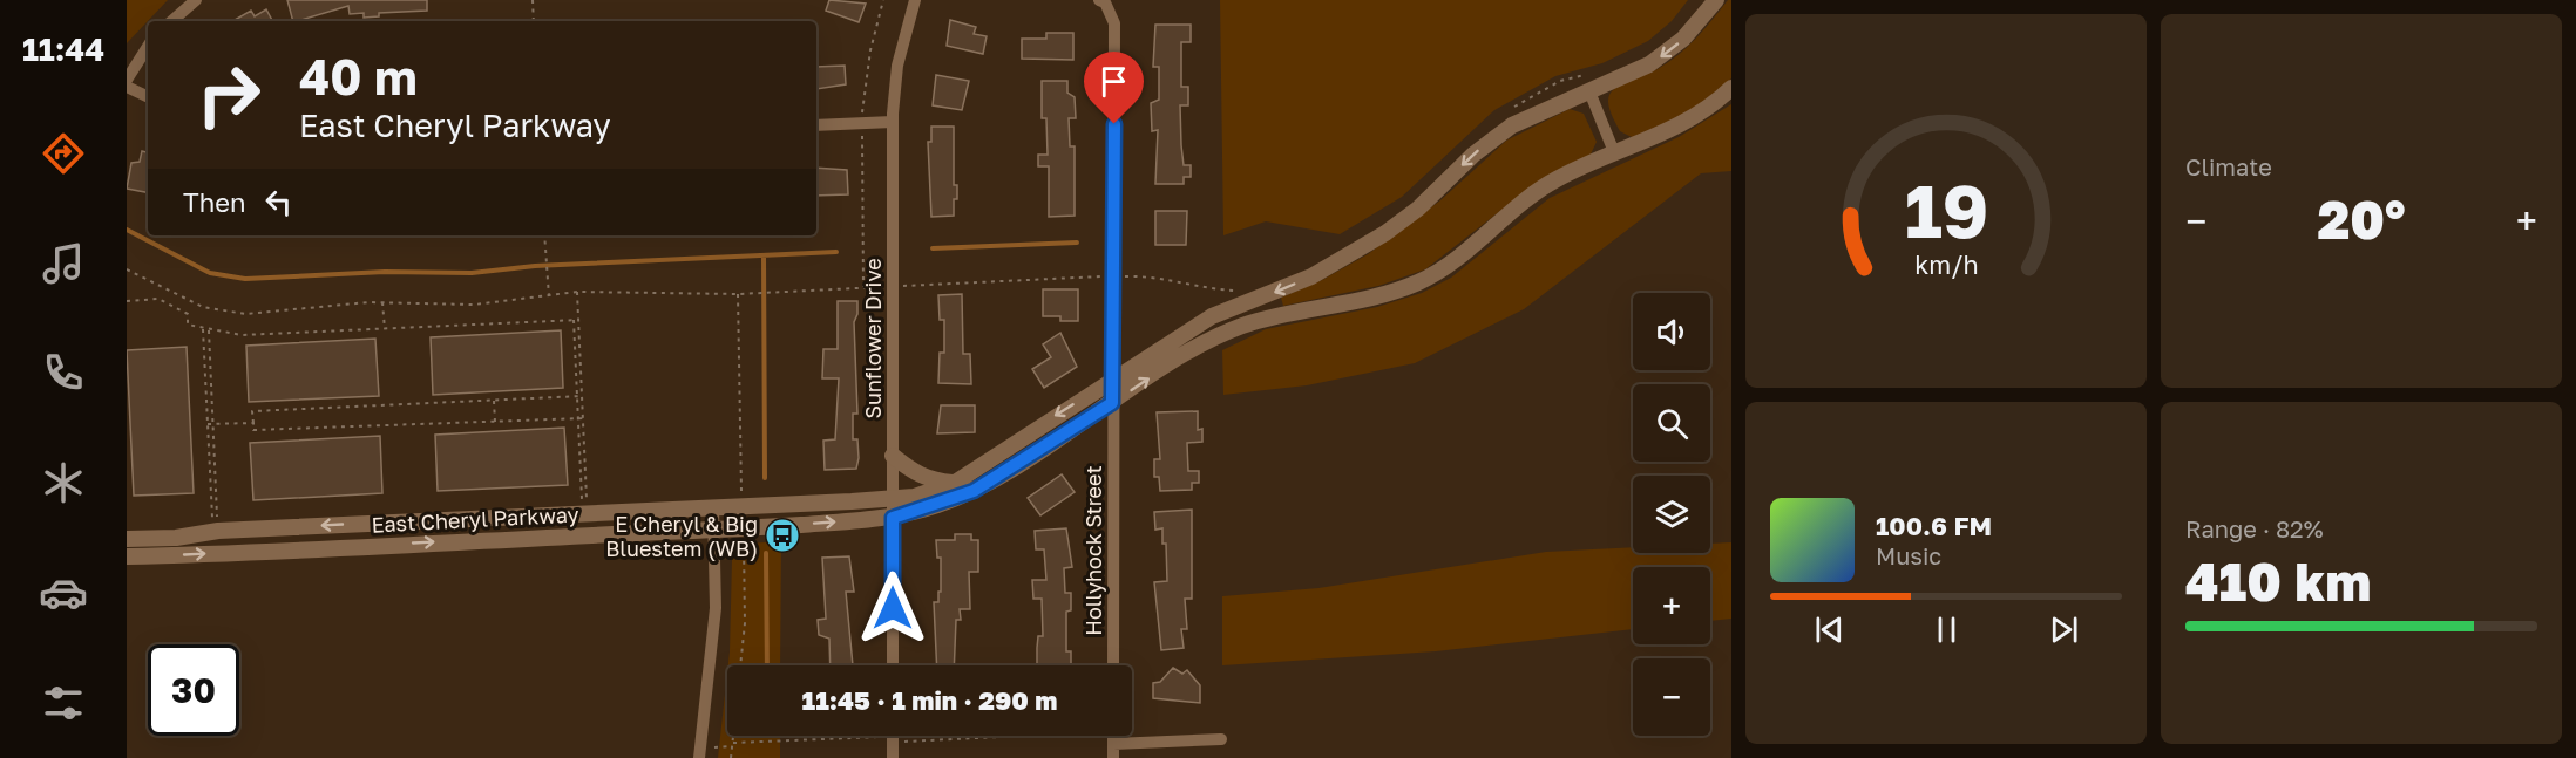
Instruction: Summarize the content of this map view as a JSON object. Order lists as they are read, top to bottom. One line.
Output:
{"streets":{"street":["Sunflower Drive","East Cheryl Parkway","Hollyhock Street"]},"crossings":[["Sunflower Drive","East Cheryl Parkway"],["East Cheryl Parkway","Hollyhock Street"]],"places":{"bus stop":["E Cheryl & Big Bluestem (WB)"]},"page":{"tabs":"11:44","tile":["Climate",["Range · 82%","410 km"]],"turn":["40 m","East Cheryl Parkway"],"then":"Then","heat":["−","20°","+"],"map_buttons":["+","−"],"song":["100.6 FM","Music"],"limit":"30","trip":"11:45 · 1 min · 290 m","gauge":["19","km/h"]}}
